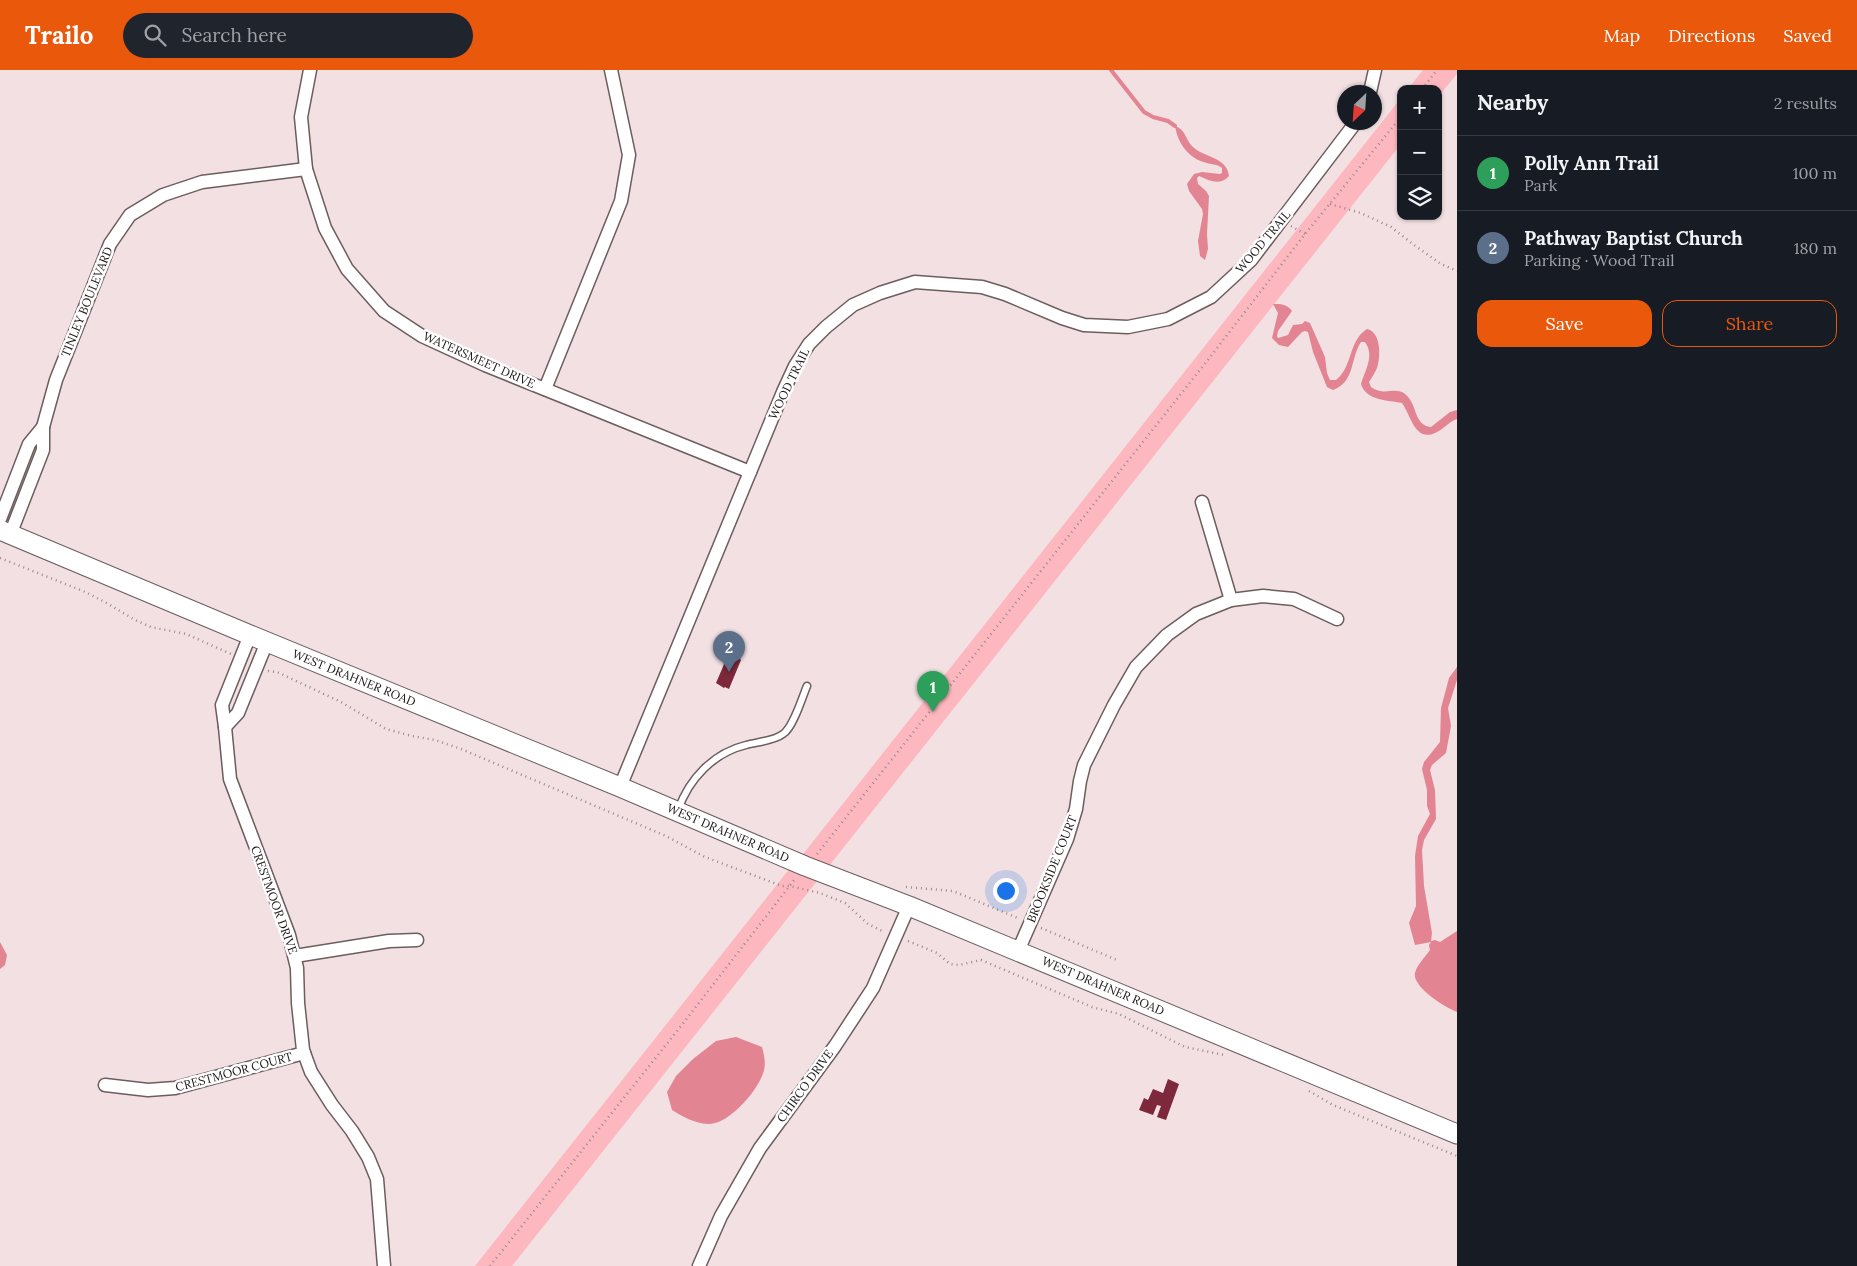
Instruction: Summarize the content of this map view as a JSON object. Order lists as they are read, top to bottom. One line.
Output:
{"streets":{"street":["WOOD TRAIL","TINLEY BOULEVARD","WATERSMEET DRIVE","WEST DRAHNER ROAD","BROOKSIDE COURT","CRESTMOOR DRIVE","CRESTMOOR COURT","CHIRCO DRIVE"]},"crossings":[["WOOD TRAIL","WATERSMEET DRIVE"],["WOOD TRAIL","WEST DRAHNER ROAD"],["TINLEY BOULEVARD","WATERSMEET DRIVE"],["TINLEY BOULEVARD","WEST DRAHNER ROAD"],["WEST DRAHNER ROAD","BROOKSIDE COURT"],["WEST DRAHNER ROAD","CRESTMOOR DRIVE"],["WEST DRAHNER ROAD","CHIRCO DRIVE"],["CRESTMOOR DRIVE","CRESTMOOR COURT"]],"north":"bottom left","page":{"header":"Trailo","search":"Search here","nav":["Map","Directions","Saved"],"heading":["Nearby","2 results"],"map_buttons":["+","−"],"list":[{"mark":"1","name":"Polly Ann Trail","note":"Park","value":"100 m"},{"mark":"2","name":"Pathway Baptist Church","note":"Parking · Wood Trail","value":"180 m"}],"buttons":["Save","Share"],"pins":["2","1"]}}
